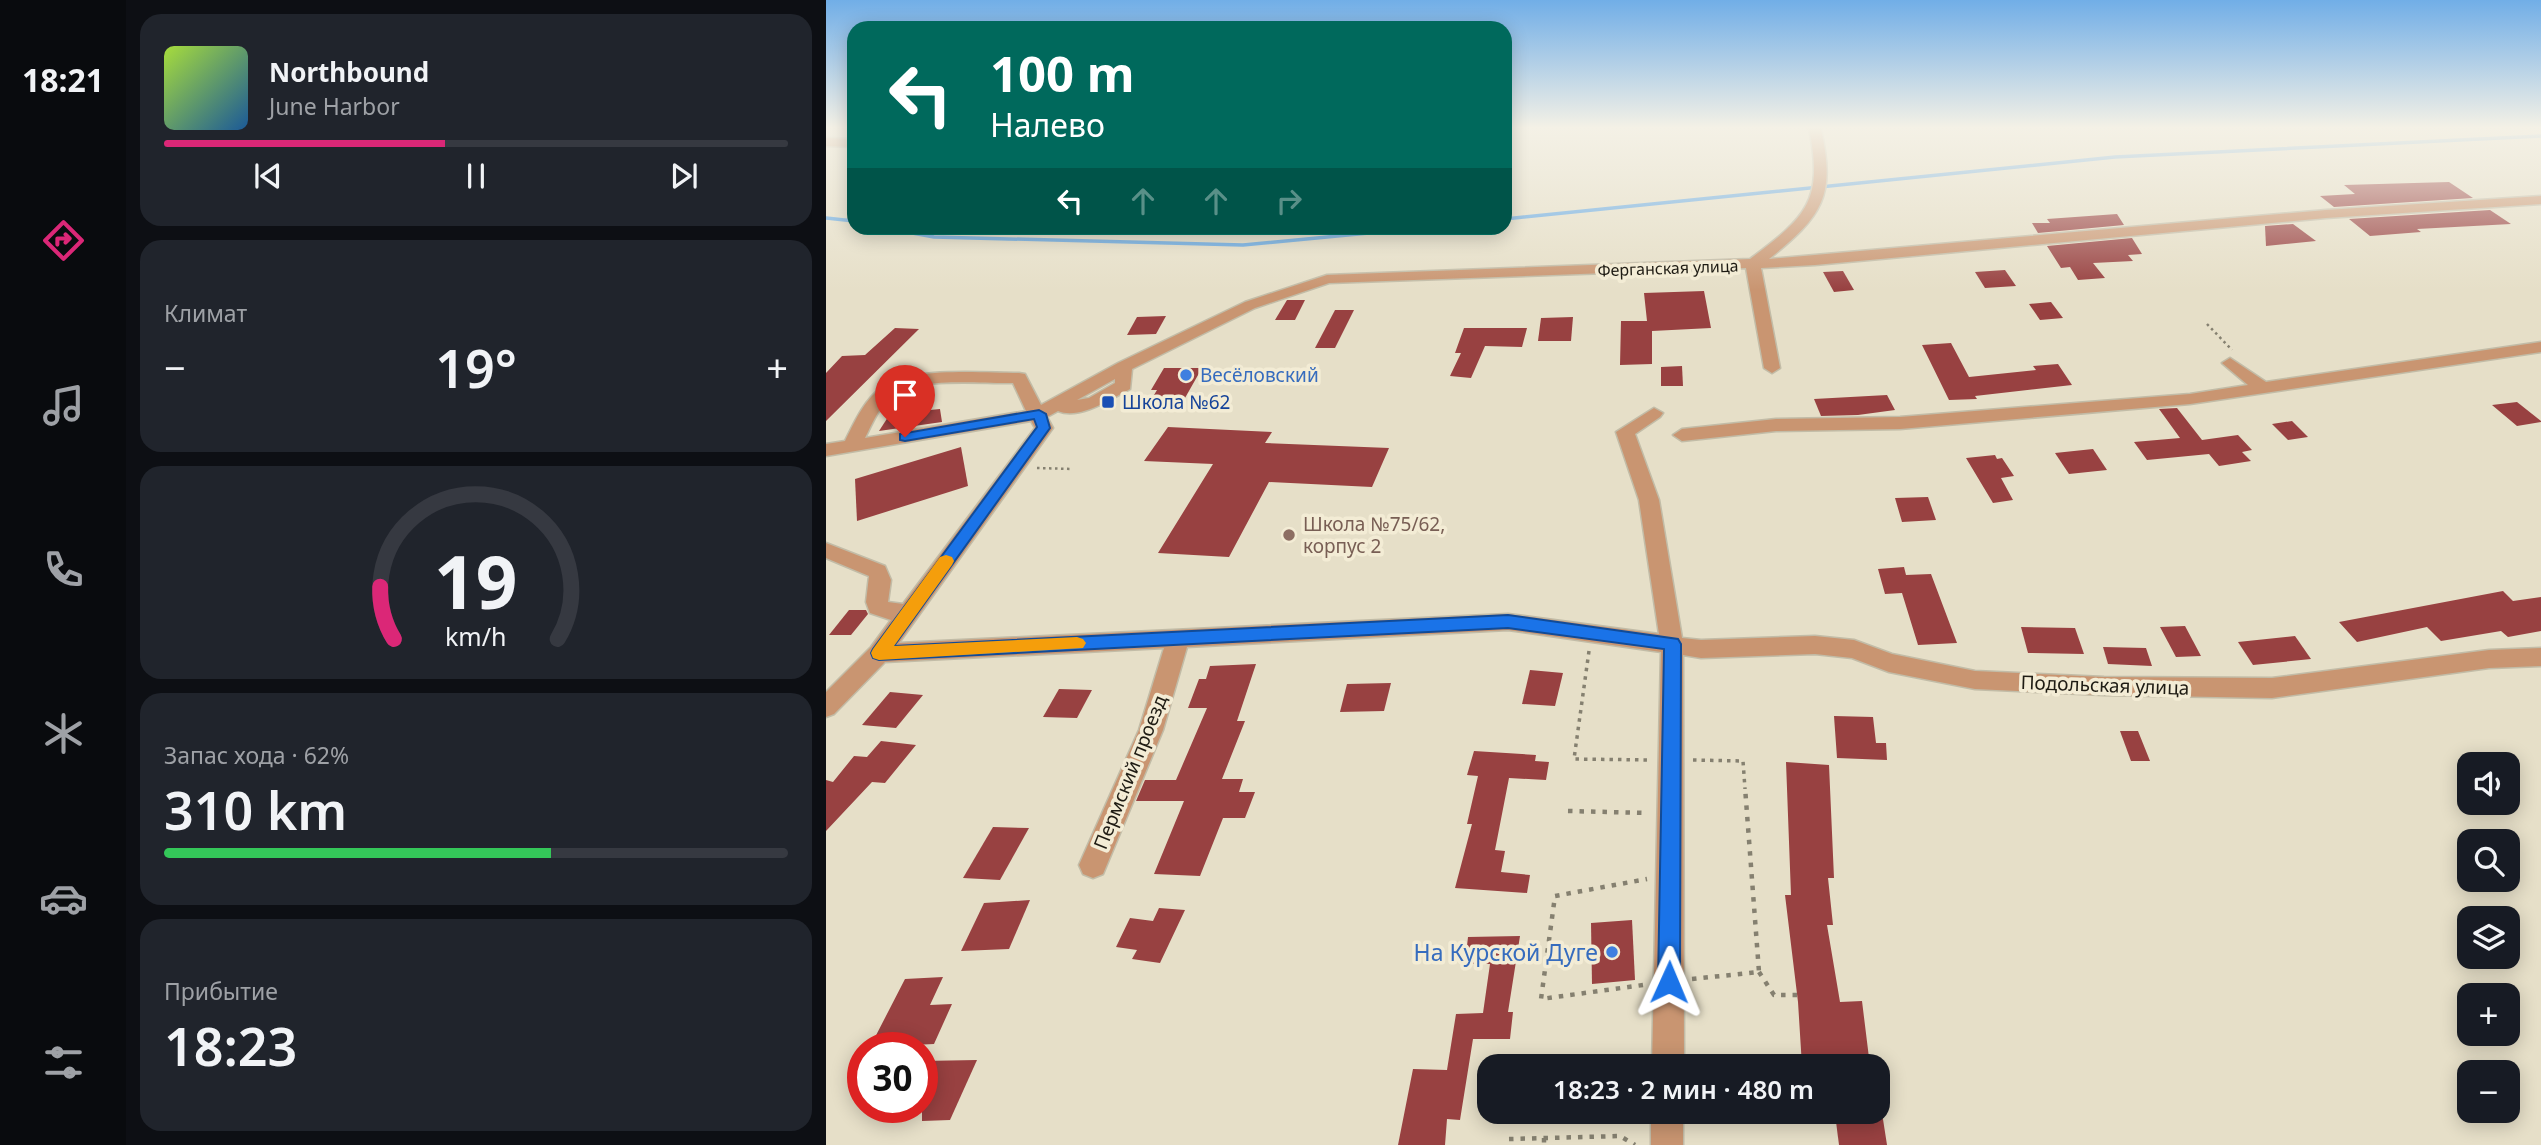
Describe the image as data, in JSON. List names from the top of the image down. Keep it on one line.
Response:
{"streets":{"street":["Ферганская улица","Подольская улица","Пермский проезд"]},"crossings":[["Подольская улица","Пермский проезд"]],"places":{"other":["Весёловский","Школа №75/62, корпус 2","На Курской Дуге"],"transit":["Школа №62"]},"page":{"tabs":"18:21","turn":["100 m","Налево"],"song":["Northbound","June Harbor"],"tile":["Климат",["Запас хода · 62%","310 km"],["Прибытие","18:23"]],"heat":["−","19°","+"],"map_buttons":["+","−"],"limit":"30","trip":"18:23 · 2 мин · 480 m","gauge":["19","km/h"]}}
